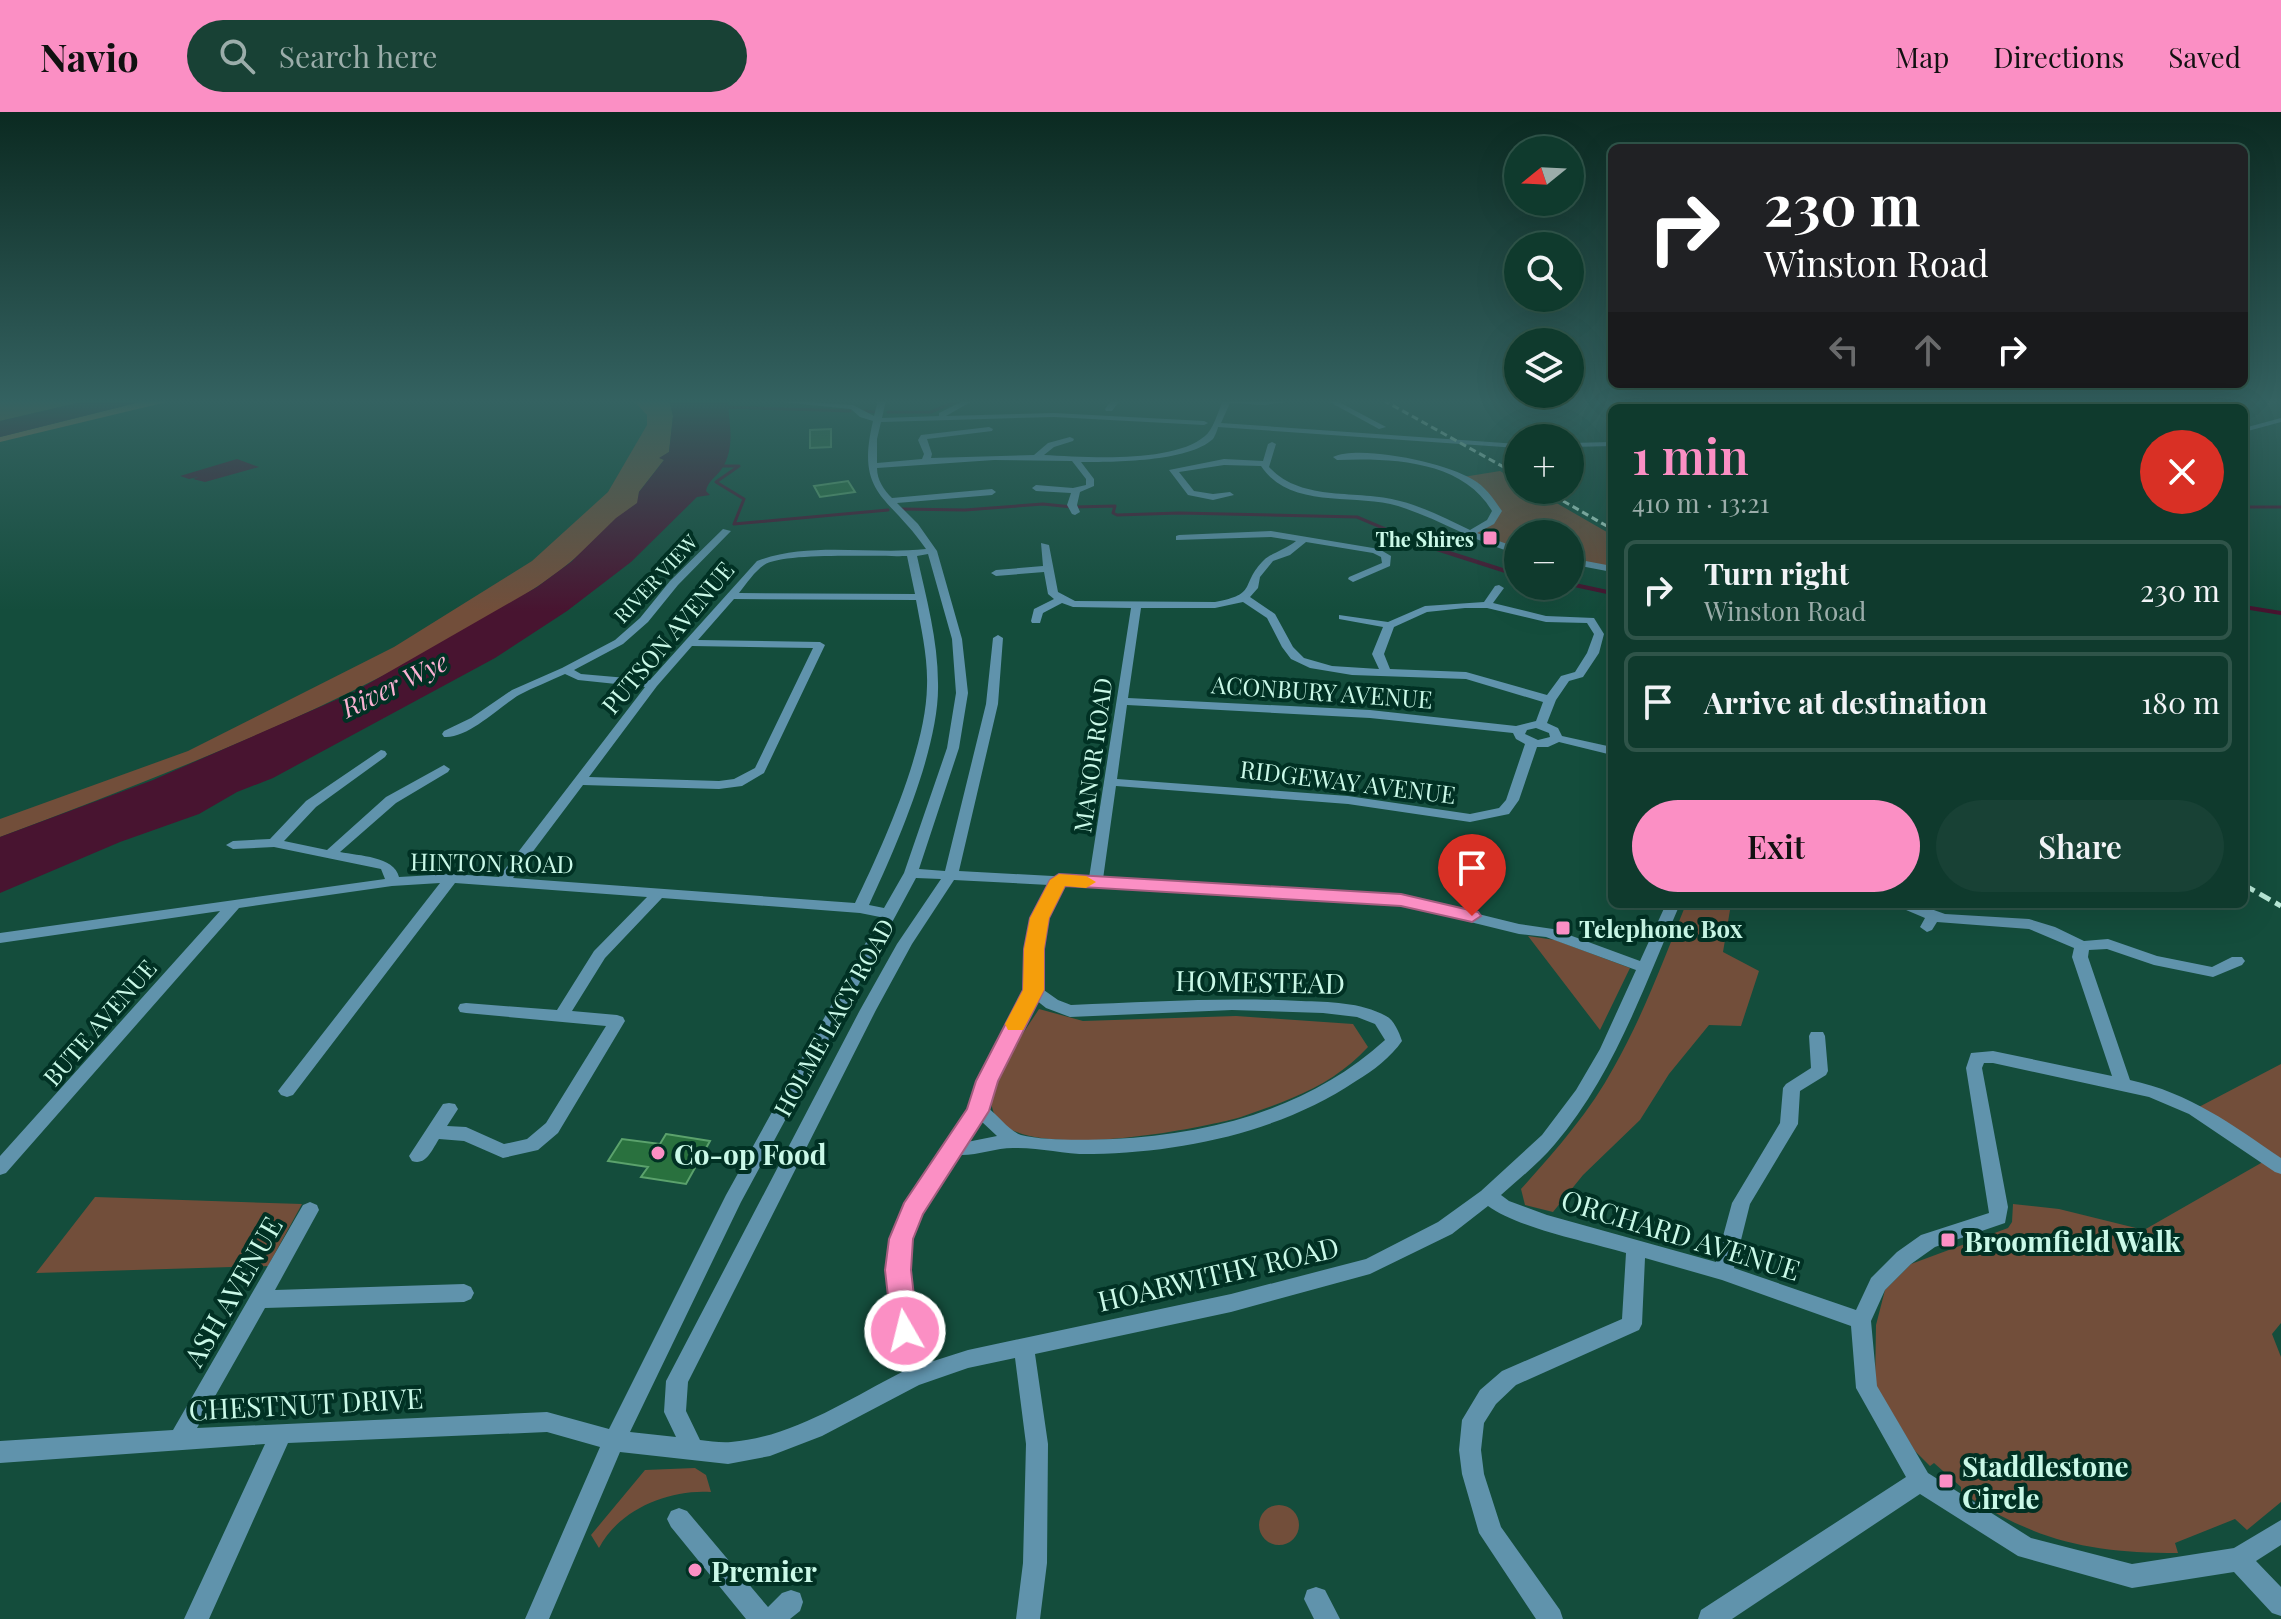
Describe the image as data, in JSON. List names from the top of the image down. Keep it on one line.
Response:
{"streets":{"street":["RIVER VIEW","PUTSON AVENUE","ACONBURY AVENUE","MANOR ROAD","RIDGEWAY AVENUE","HINTON ROAD","HOMESTEAD","HOLME LACY ROAD","BUTE AVENUE","ORCHARD AVENUE","HOARWITHY ROAD","ASH AVENUE","CHESTNUT DRIVE"]},"crossings":[["PUTSON AVENUE","HINTON ROAD"],["PUTSON AVENUE","HOLME LACY ROAD"],["ACONBURY AVENUE","MANOR ROAD"],["MANOR ROAD","RIDGEWAY AVENUE"],["HINTON ROAD","HOLME LACY ROAD"],["HINTON ROAD","BUTE AVENUE"],["HOLME LACY ROAD","HOARWITHY ROAD"],["HOLME LACY ROAD","CHESTNUT DRIVE"],["ORCHARD AVENUE","HOARWITHY ROAD"],["HOARWITHY ROAD","CHESTNUT DRIVE"],["ASH AVENUE","CHESTNUT DRIVE"]],"water":["River Wye"],"places":{"transit":["The Shires","Telephone Box","Broomfield Walk","Staddlestone Circle"],"other":["Co-op Food","Premier"]},"north":"left","page":{"header":"Navio","search":"Search here","nav":["Map","Directions","Saved"],"map_buttons":["+","−"],"turn":["230 m","Winston Road"],"heading":["1 min","410 m · 13:21"],"list":[{"name":"Turn right","note":"Winston Road","value":"230 m"},{"name":"Arrive at destination","value":"180 m"}],"buttons":["Exit","Share"]}}
